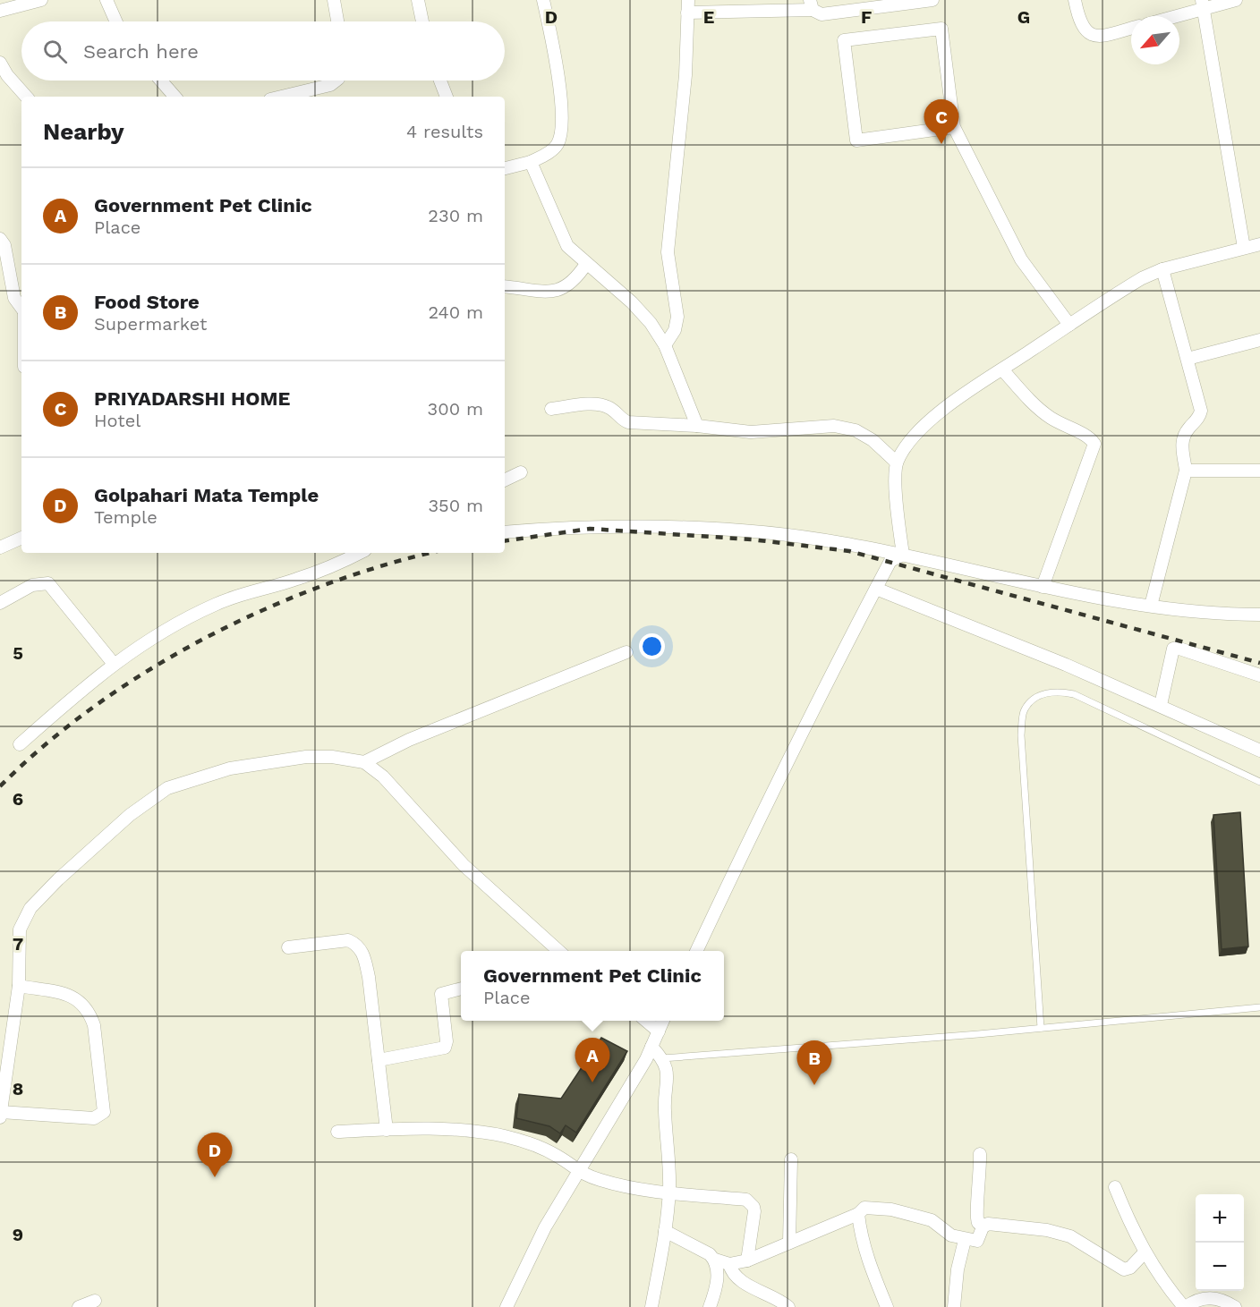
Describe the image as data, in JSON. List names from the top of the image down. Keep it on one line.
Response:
{"north":"bottom left","page":{"search":"Search here","heading":["Nearby","4 results"],"pins":["C","A","B","D"],"list":[{"mark":"A","name":"Government Pet Clinic","note":"Place","value":"230 m"},{"mark":"B","name":"Food Store","note":"Supermarket","value":"240 m"},{"mark":"C","name":"PRIYADARSHI HOME","note":"Hotel","value":"300 m"},{"mark":"D","name":"Golpahari Mata Temple","note":"Temple","value":"350 m"}],"popup":["Government Pet Clinic","Place"],"map_buttons":["+","−"]},"grid":{"columns":["D","E","F","G"],"rows":["5","6","7","8","9"]}}
